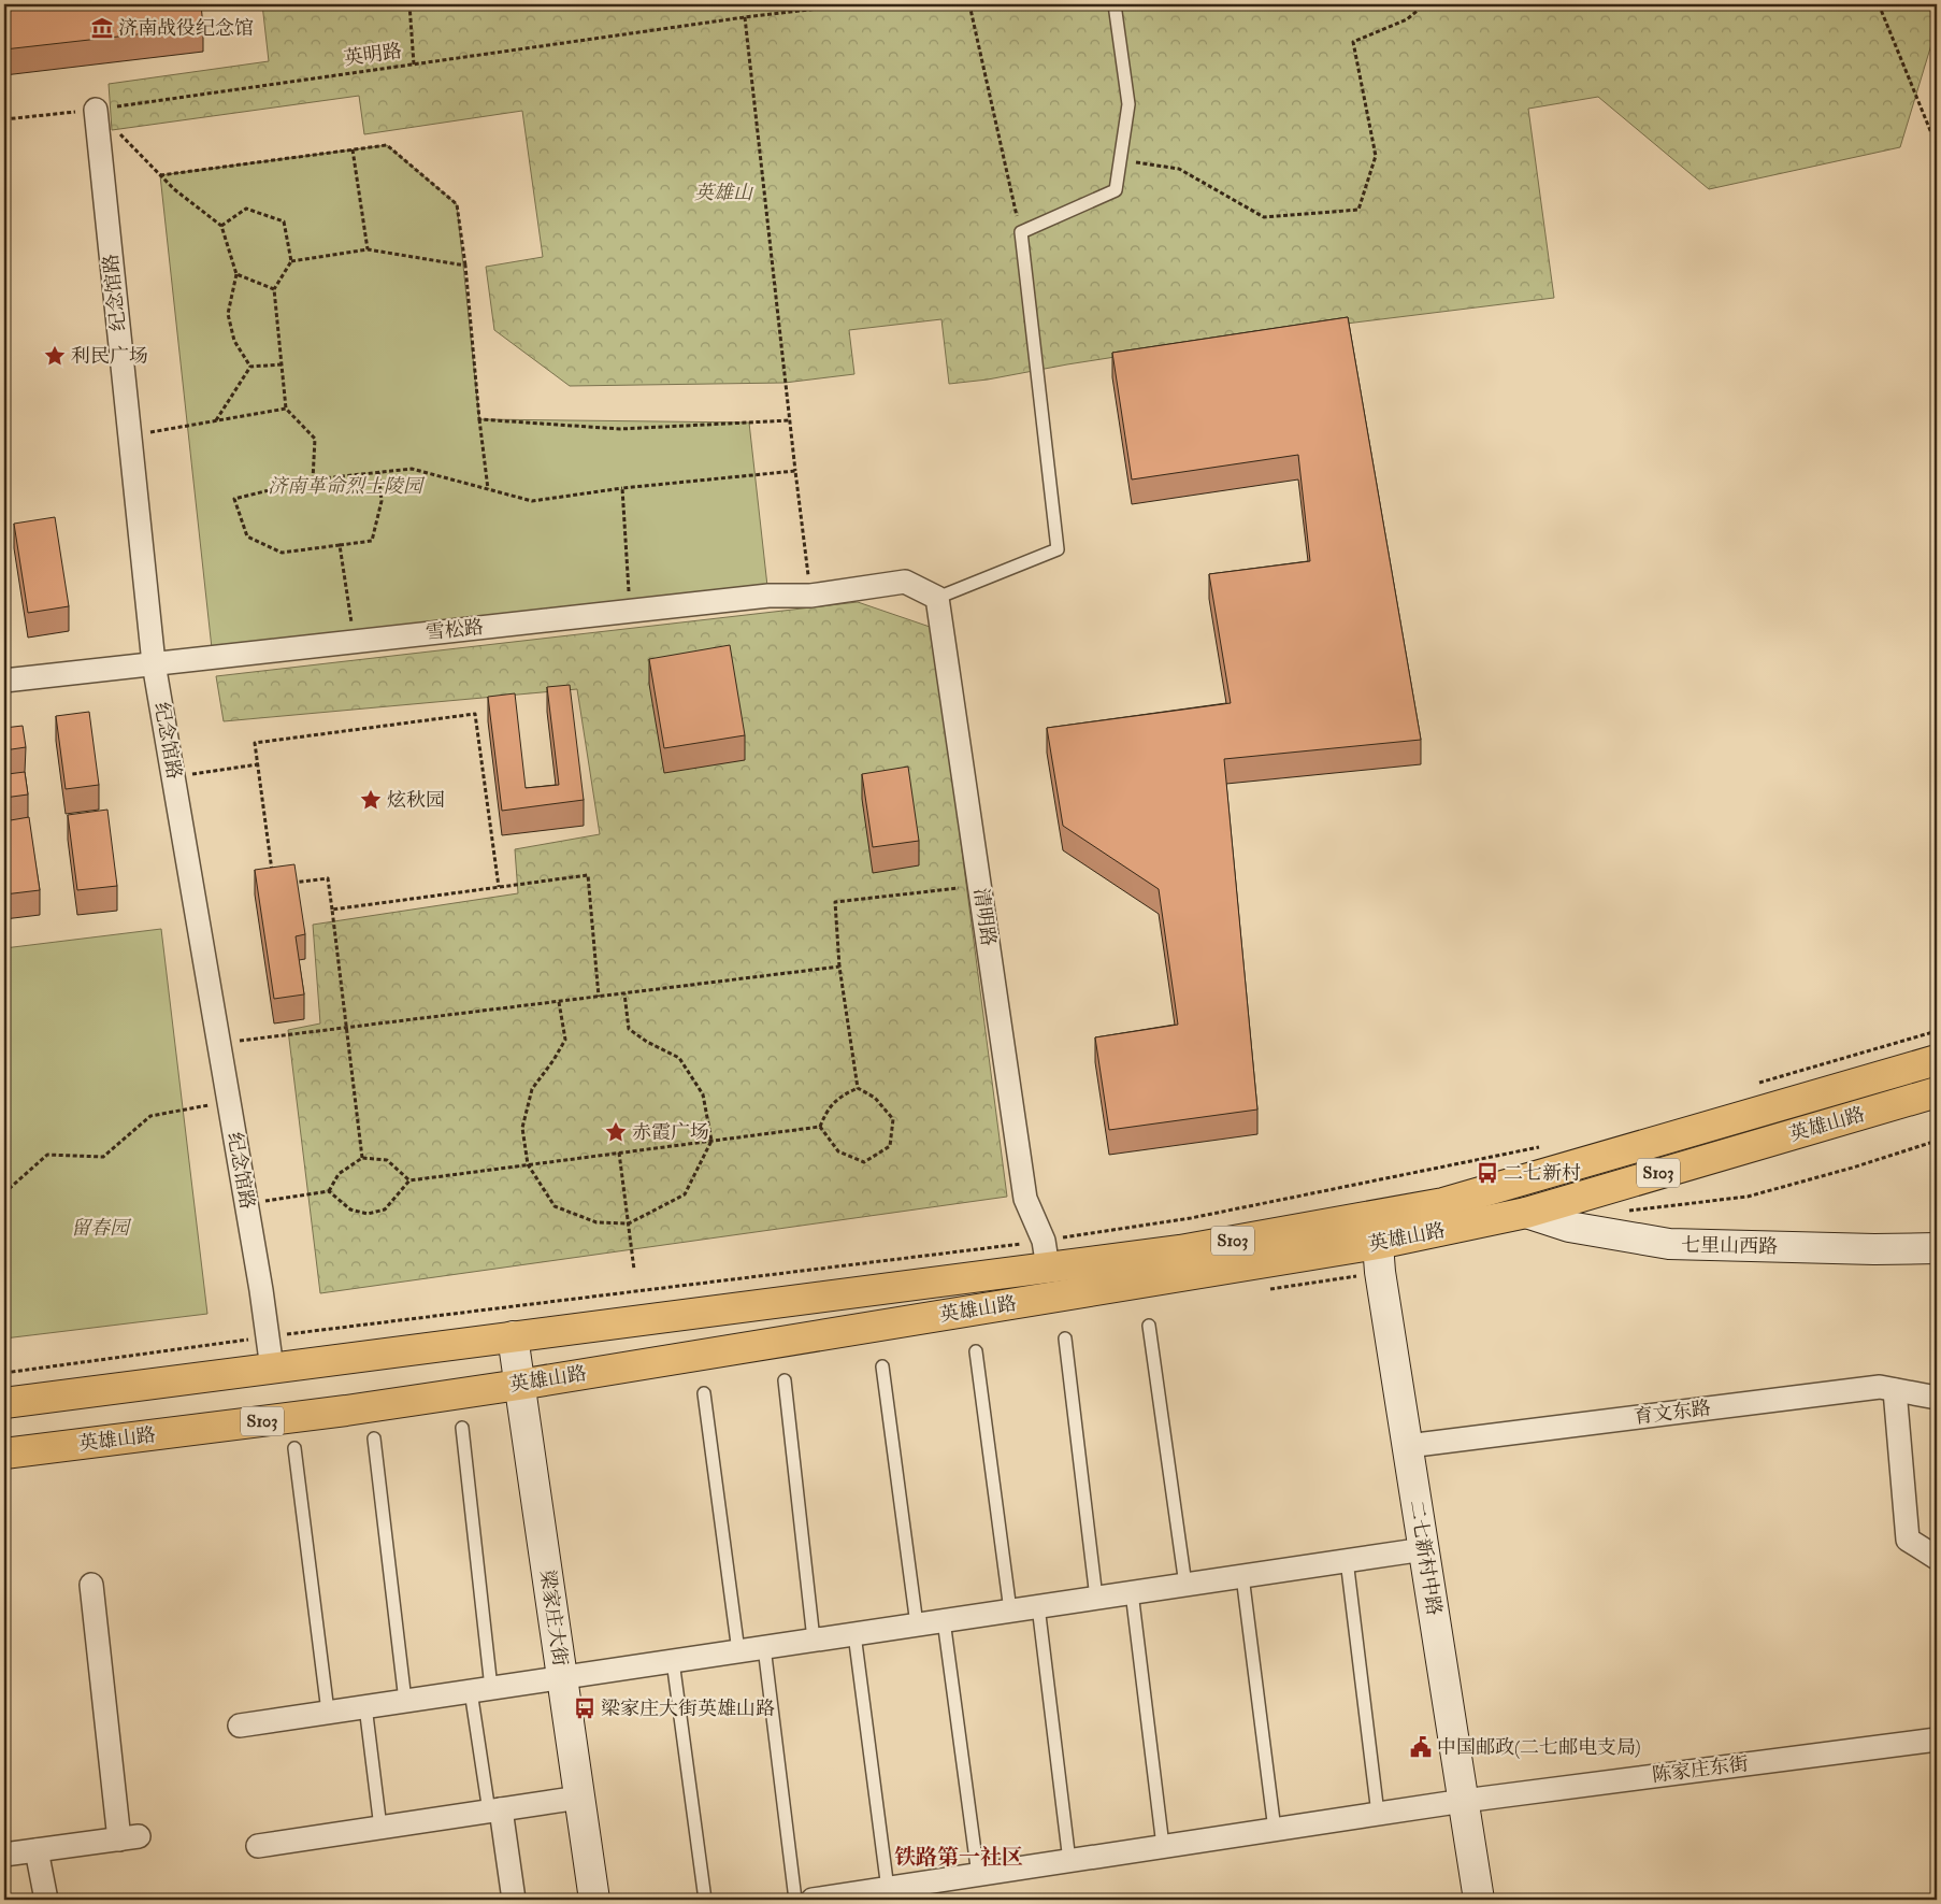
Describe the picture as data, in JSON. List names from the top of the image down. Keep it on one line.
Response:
{"streets":{"main road":["英雄山路","S103"],"street":["纪念馆路","雪松路","清明路","七里山西路","育文东路","二七新村中路","梁家庄大街","陈家庄东街"],"path":["英明路"]},"crossings":[["英明路","纪念馆路"],["纪念馆路","雪松路"],["纪念馆路","英雄山路"],["雪松路","清明路"],["清明路","英雄山路"],["英雄山路","七里山西路"],["英雄山路","二七新村中路"],["英雄山路","梁家庄大街"],["育文东路","二七新村中路"],["二七新村中路","陈家庄东街"]],"districts":["铁路第一社区"],"parks":["英雄山","济南革命烈士陵园","留春园"],"places":{"museum":["济南战役纪念馆"],"place":["利民广场","炫秋园","赤霞广场"],"bus stop":["二七新村","梁家庄大街英雄山路"],"public building":["中国邮政(二七邮电支局)"]}}
